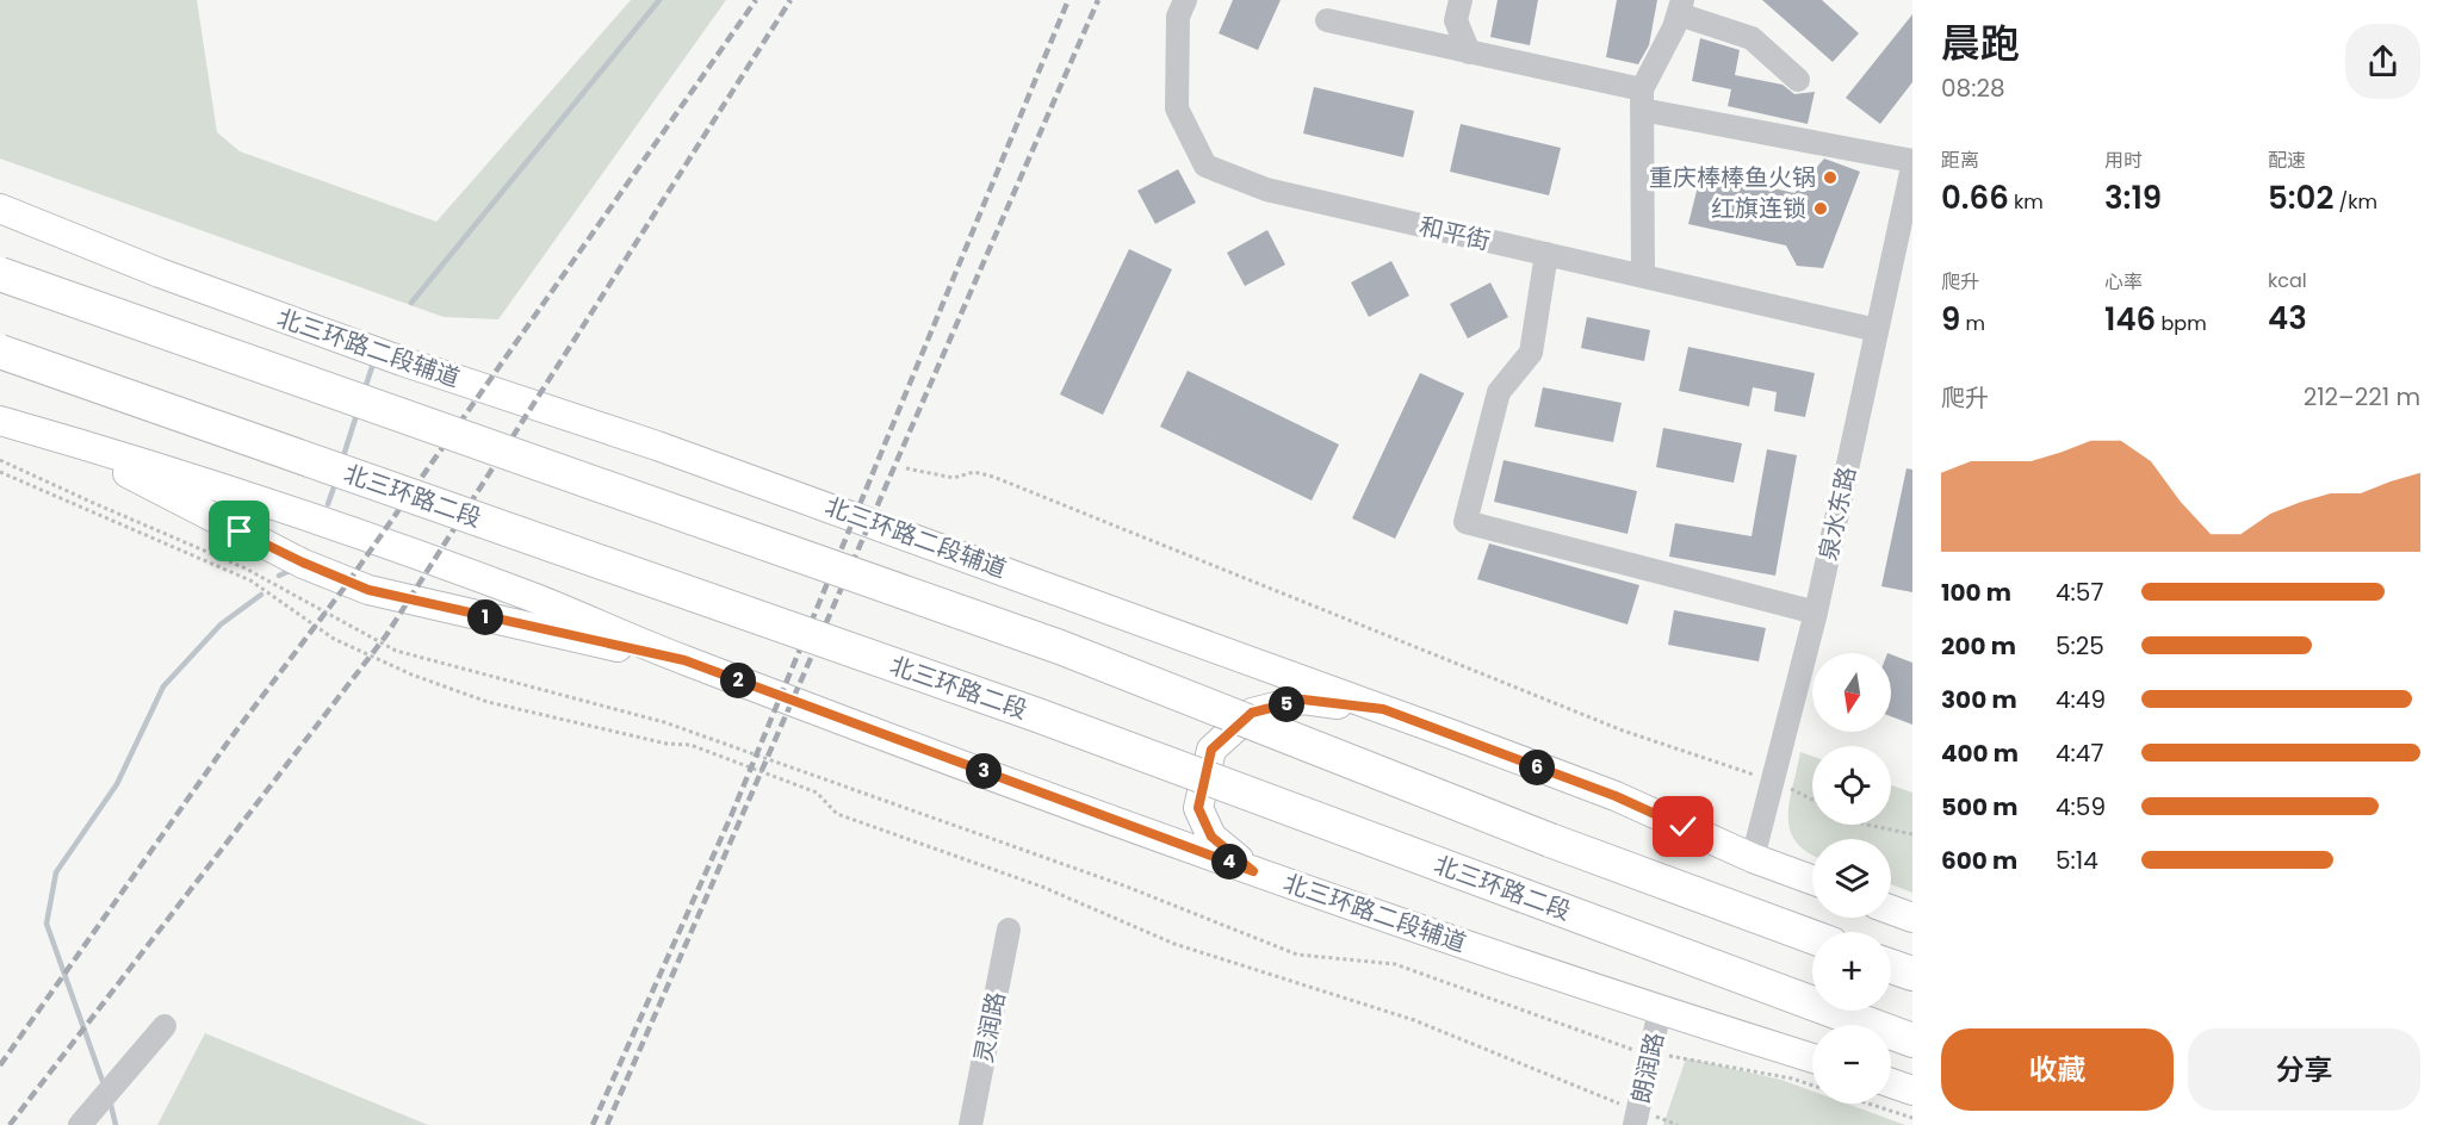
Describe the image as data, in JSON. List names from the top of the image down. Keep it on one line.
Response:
{"streets":{"highway":["北三环路二段"],"main road":["北三环路二段辅道"],"street":["和平街","泉水东路","灵润路","朗润路"]},"crossings":[["和平街","泉水东路"],["北三环路二段辅道","泉水东路"],["北三环路二段辅道","朗润路"]],"places":["重庆棒棒鱼火锅","红旗连锁"],"north":"bottom","page":{"heading":["晨跑","08:28"],"stats":[["距离","0.66 km"],["用时","3:19"],["配速","5:02 /km"],["爬升","9 m"],["心率","146 bpm"],["kcal","43"]],"chart":["爬升","212–221 m"],"list":[{"name":"100 m","note":"4:57"},{"name":"200 m","note":"5:25"},{"name":"300 m","note":"4:49"},{"name":"400 m","note":"4:47"},{"name":"500 m","note":"4:59"},{"name":"600 m","note":"5:14"}],"pins":["1","2","5","6","3","4"],"map_buttons":["+","−"],"buttons":["收藏","分享"]}}
